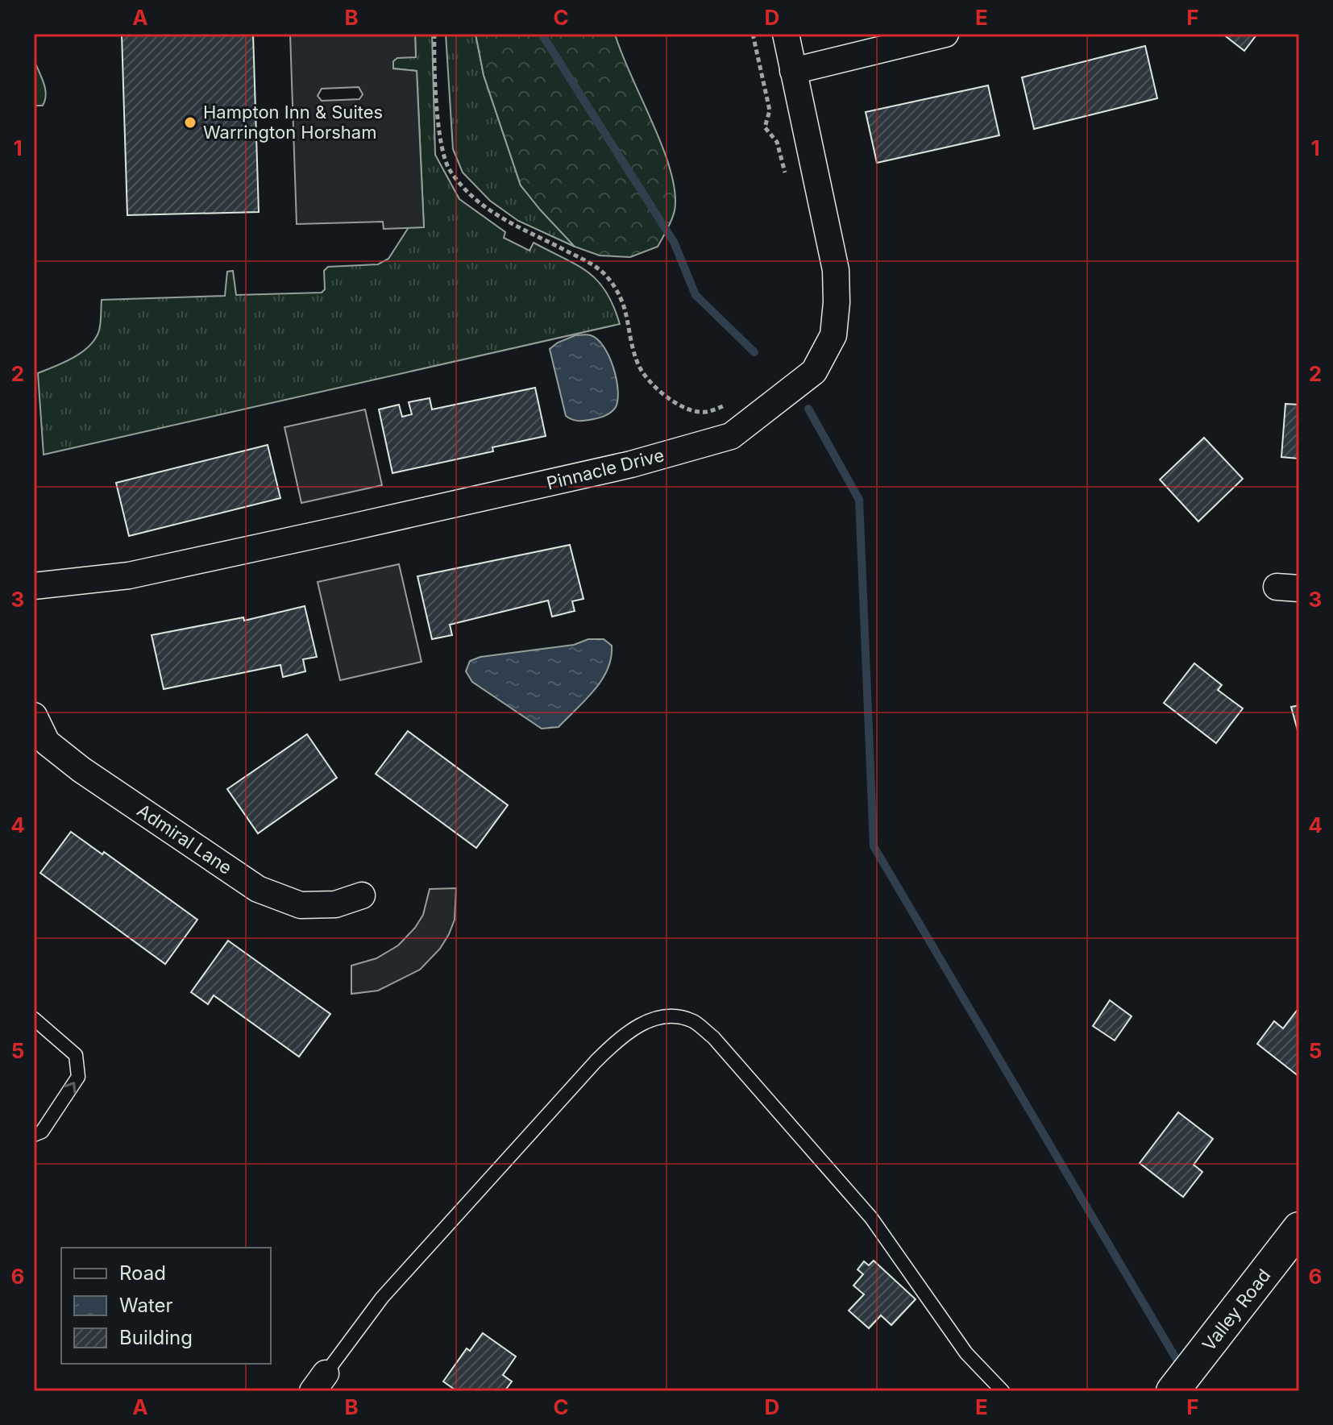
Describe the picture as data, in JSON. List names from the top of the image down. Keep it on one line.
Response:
{"streets":{"street":["Pinnacle Drive","Admiral Lane","Valley Road"]},"places":["Hampton Inn & Suites Warrington Horsham"],"legend":["Road","Water","Building"],"grid":{"columns":["A","B","C","D","E","F"],"rows":["1","2","3","4","5","6"]}}
